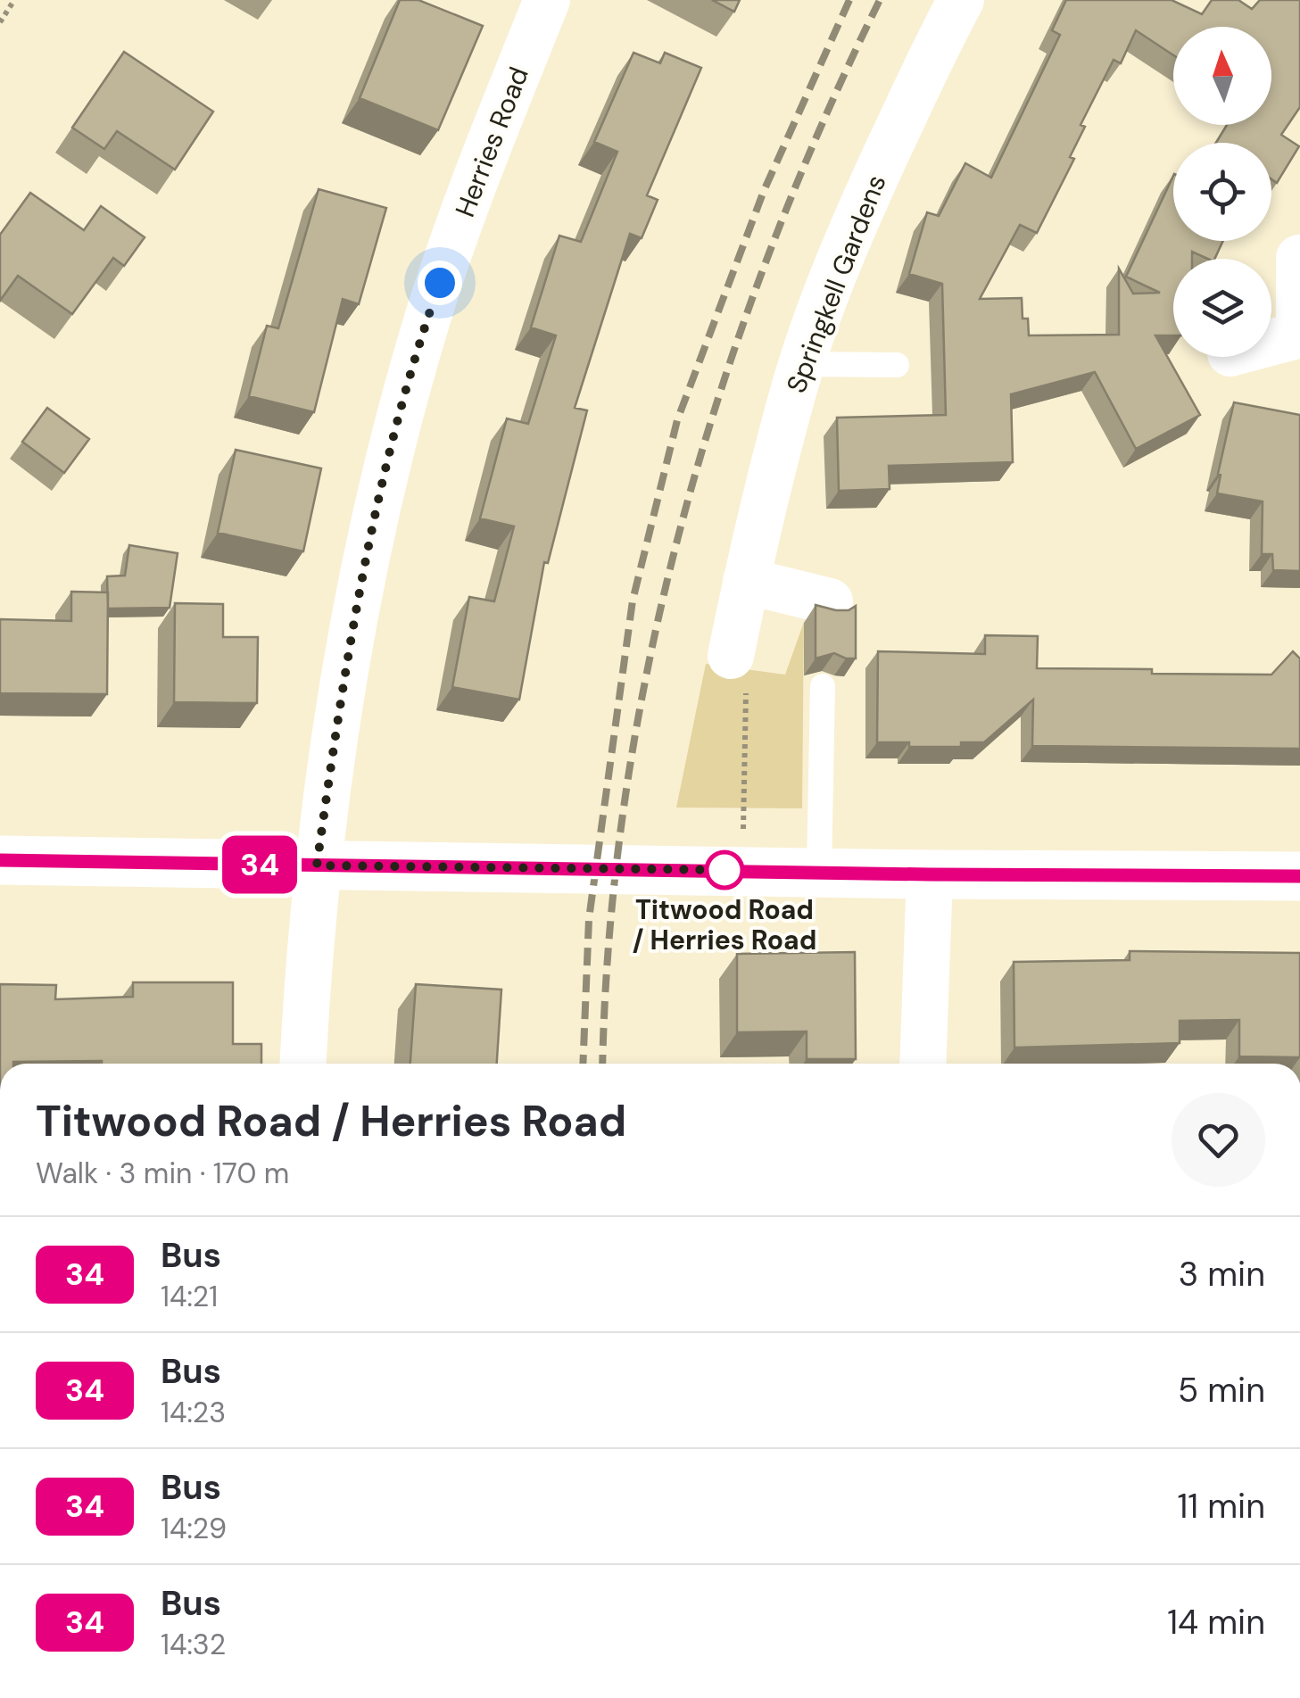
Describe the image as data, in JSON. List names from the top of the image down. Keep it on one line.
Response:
{"streets":{"street":["Herries Road","Springkell Gardens"]},"places":["Titwood Road / Herries Road"],"lines":["bus line 34"],"north":"top","page":{"on_map":"34","heading":["Titwood Road / Herries Road","Walk · 3 min · 170 m"],"list":[{"mark":"34","name":"Bus","note":"14:21","value":"3 min"},{"mark":"34","name":"Bus","note":"14:23","value":"5 min"},{"mark":"34","name":"Bus","note":"14:29","value":"11 min"},{"mark":"34","name":"Bus","note":"14:32","value":"14 min"}]}}
